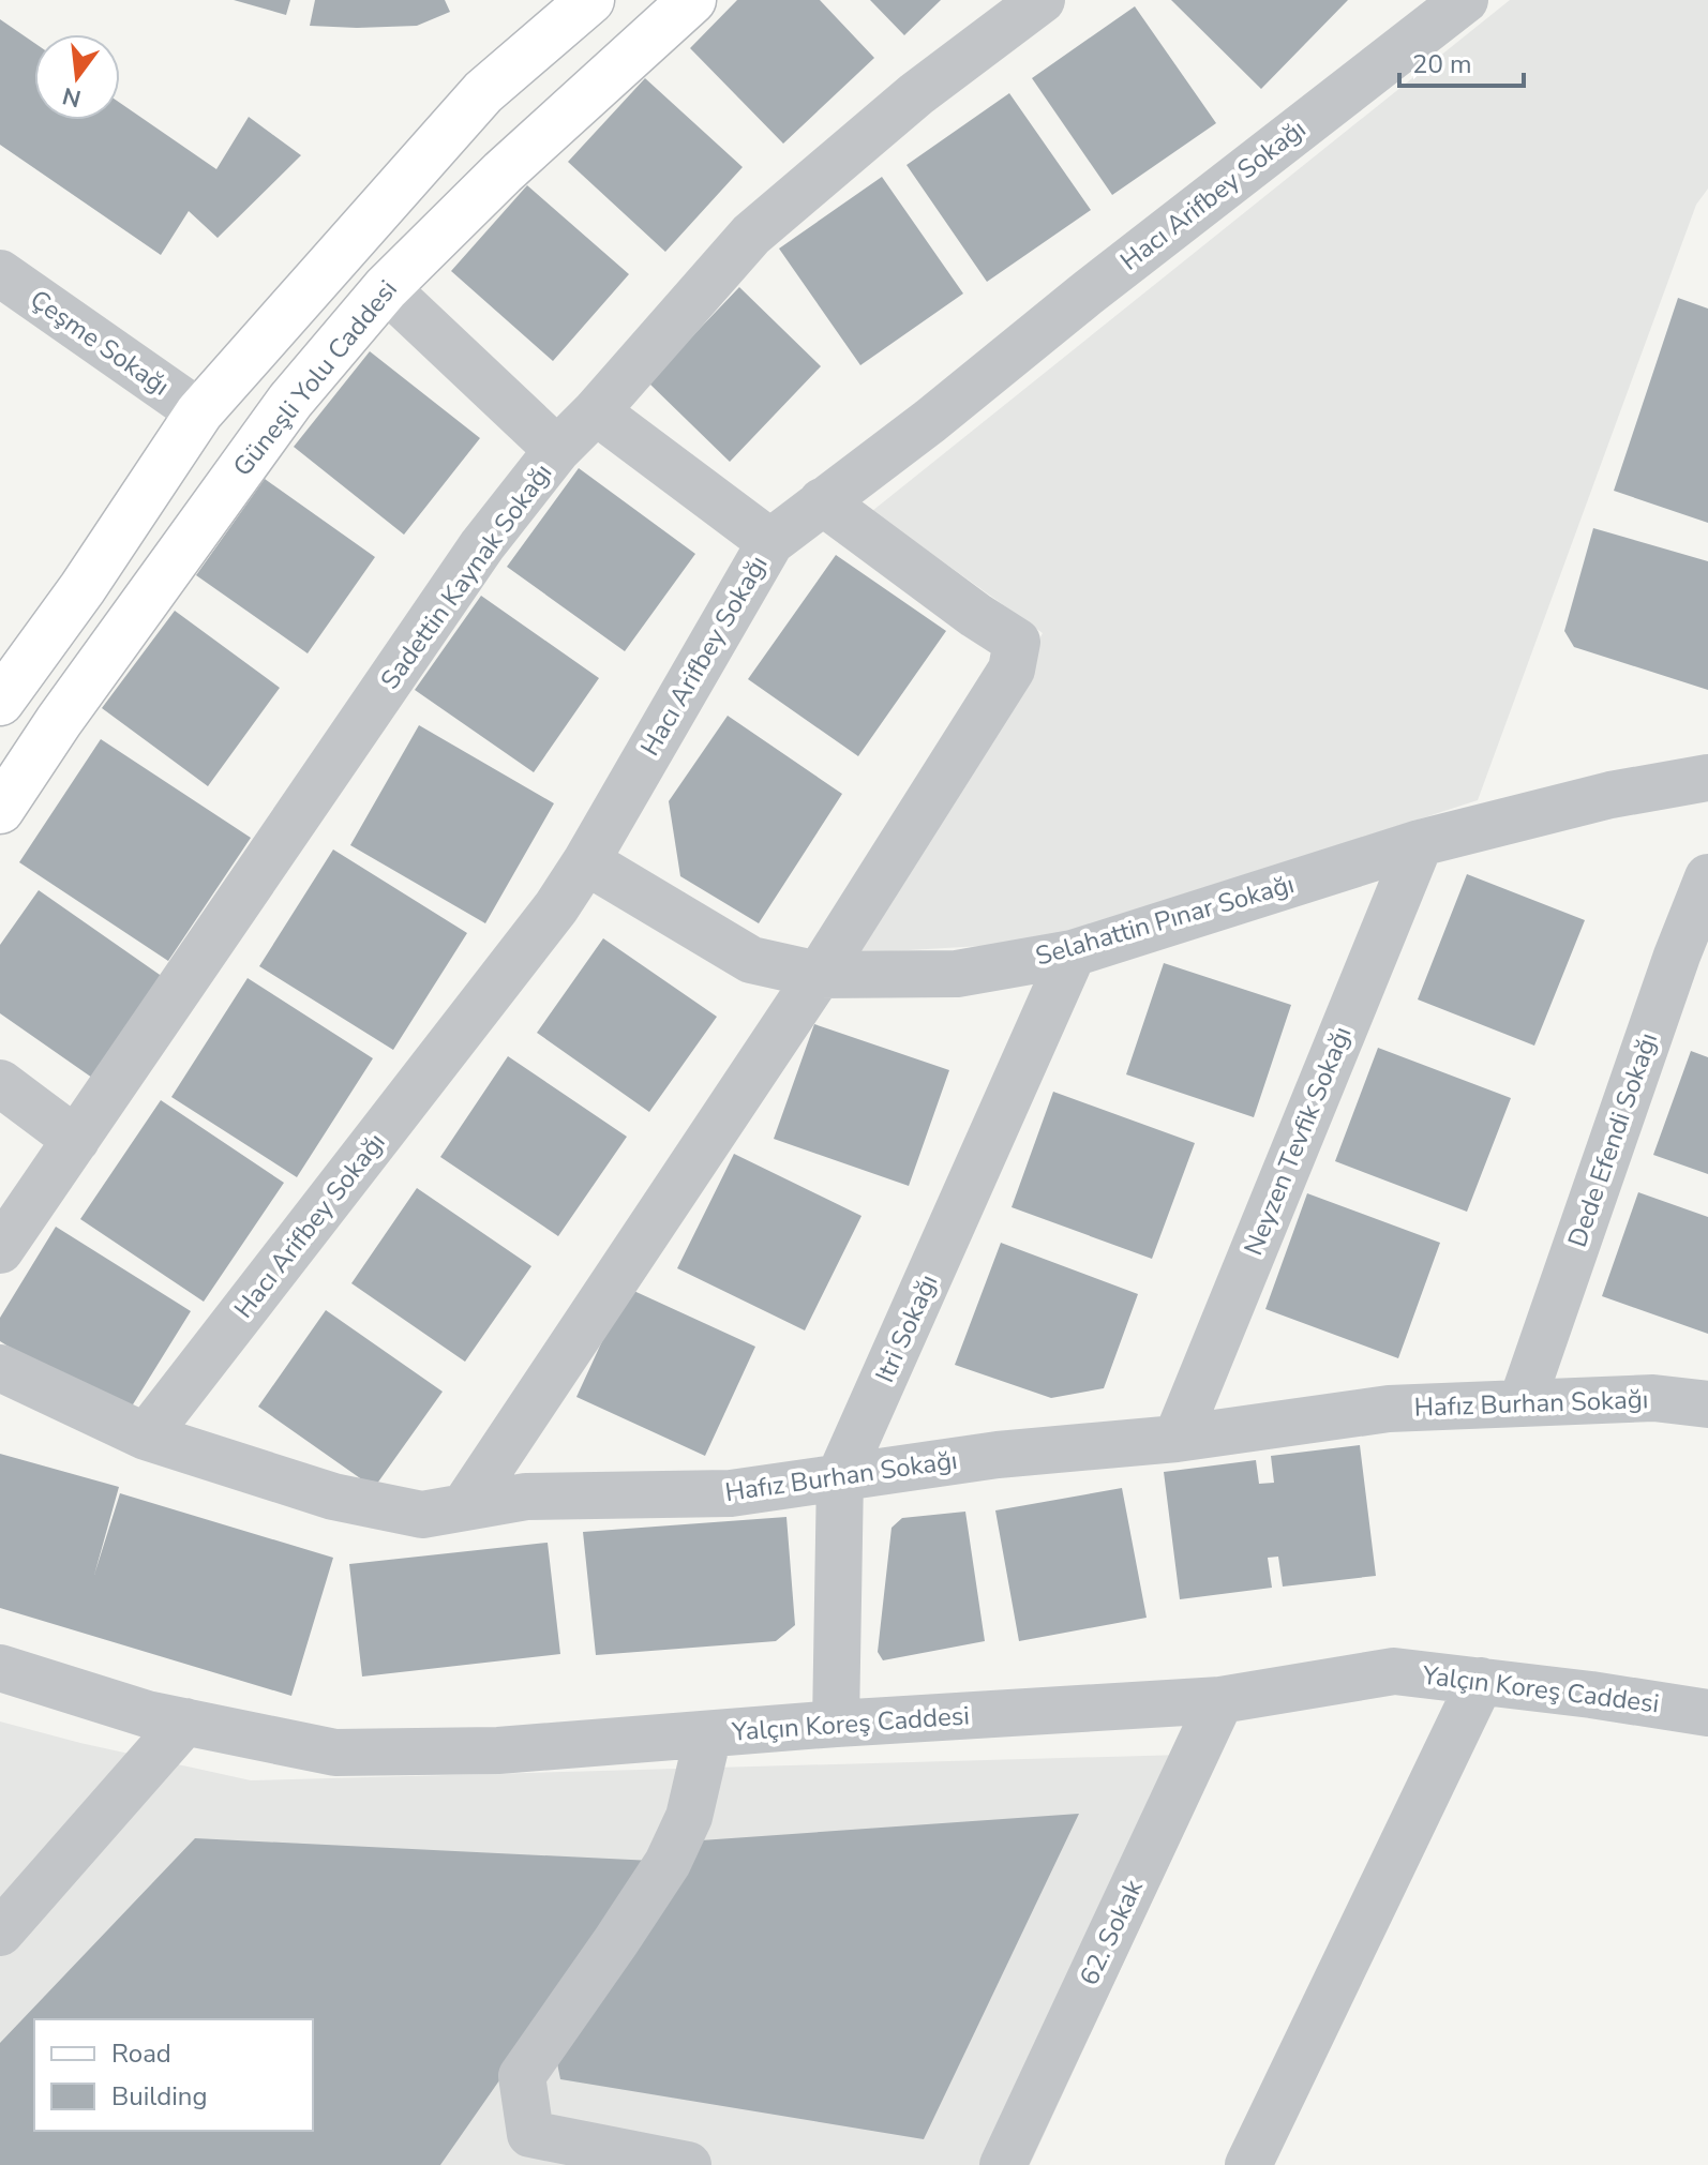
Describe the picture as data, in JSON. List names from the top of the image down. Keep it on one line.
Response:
{"streets":{"main road":["Güneşli Yolu Caddesi"],"street":["Hacı Arifbey Sokağı","Çeşme Sokağı","Sadettin Kaynak Sokağı","Selahattin Pınar Sokağı","Dede Efendi Sokağı","Neyzen Tevfik Sokağı","Itri Sokağı","Hafız Burhan Sokağı","Yalçın Koreş Caddesi","62. Sokak"]},"crossings":[["Hacı Arifbey Sokağı","Selahattin Pınar Sokağı"],["Hacı Arifbey Sokağı","Hafız Burhan Sokağı"],["Selahattin Pınar Sokağı","Neyzen Tevfik Sokağı"],["Selahattin Pınar Sokağı","Itri Sokağı"],["Dede Efendi Sokağı","Hafız Burhan Sokağı"],["Neyzen Tevfik Sokağı","Hafız Burhan Sokağı"],["Itri Sokağı","Hafız Burhan Sokağı"],["Itri Sokağı","Yalçın Koreş Caddesi"],["Yalçın Koreş Caddesi","62. Sokak"]],"legend":["Road","Building"],"scale_bar":"20 m","north":"bottom"}
